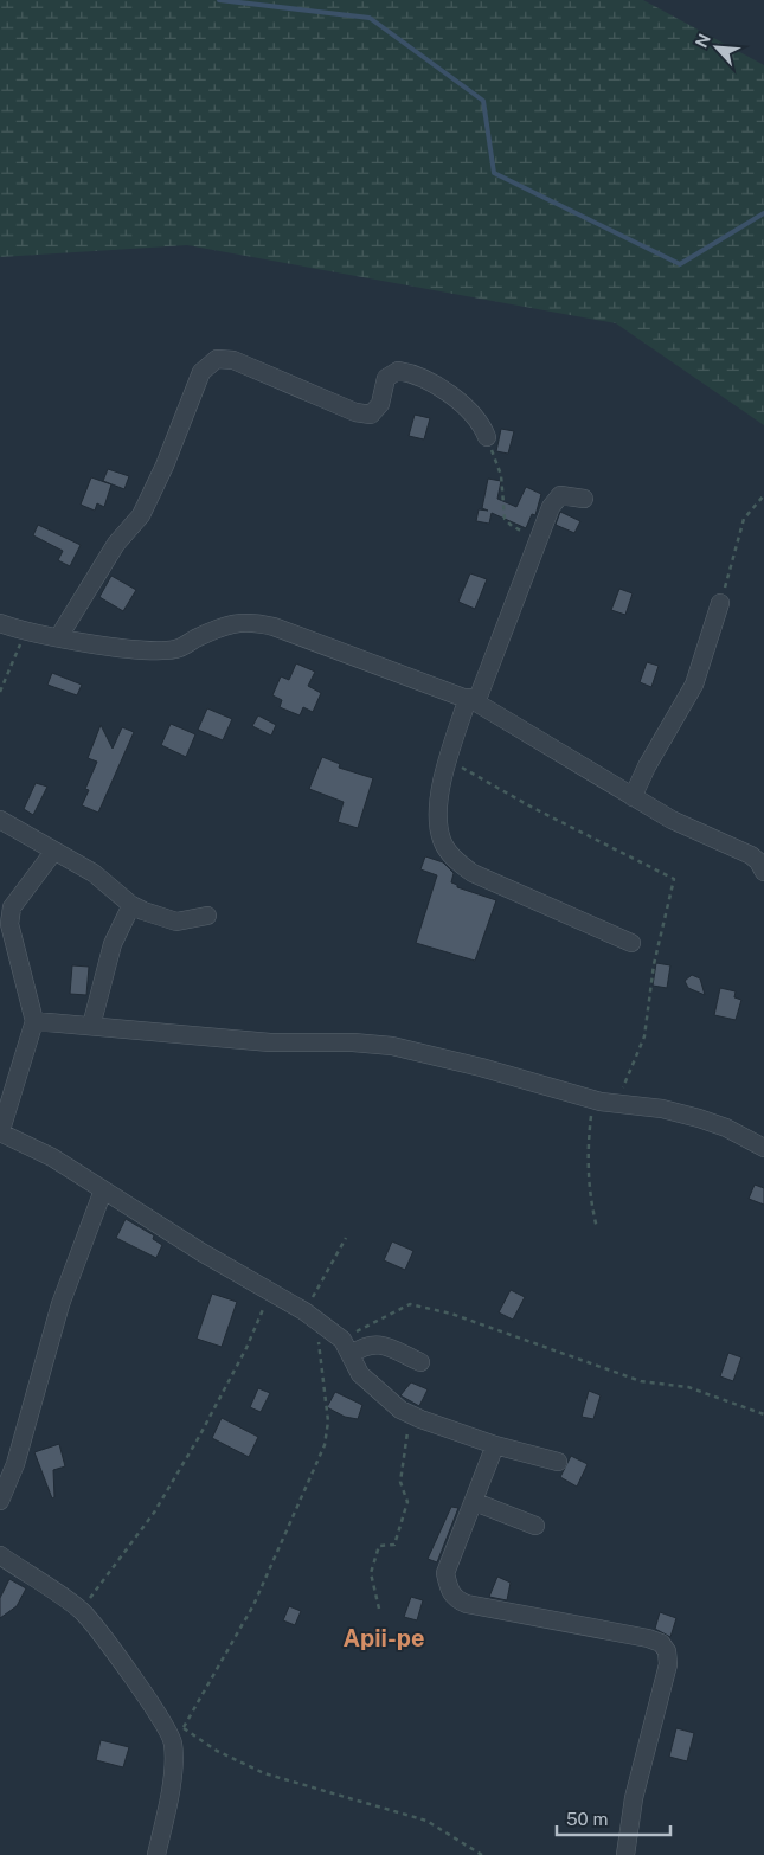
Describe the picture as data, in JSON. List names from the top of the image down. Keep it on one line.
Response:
{"districts":["Apii-pe"],"scale_bar":"50 m","north":"top left"}
